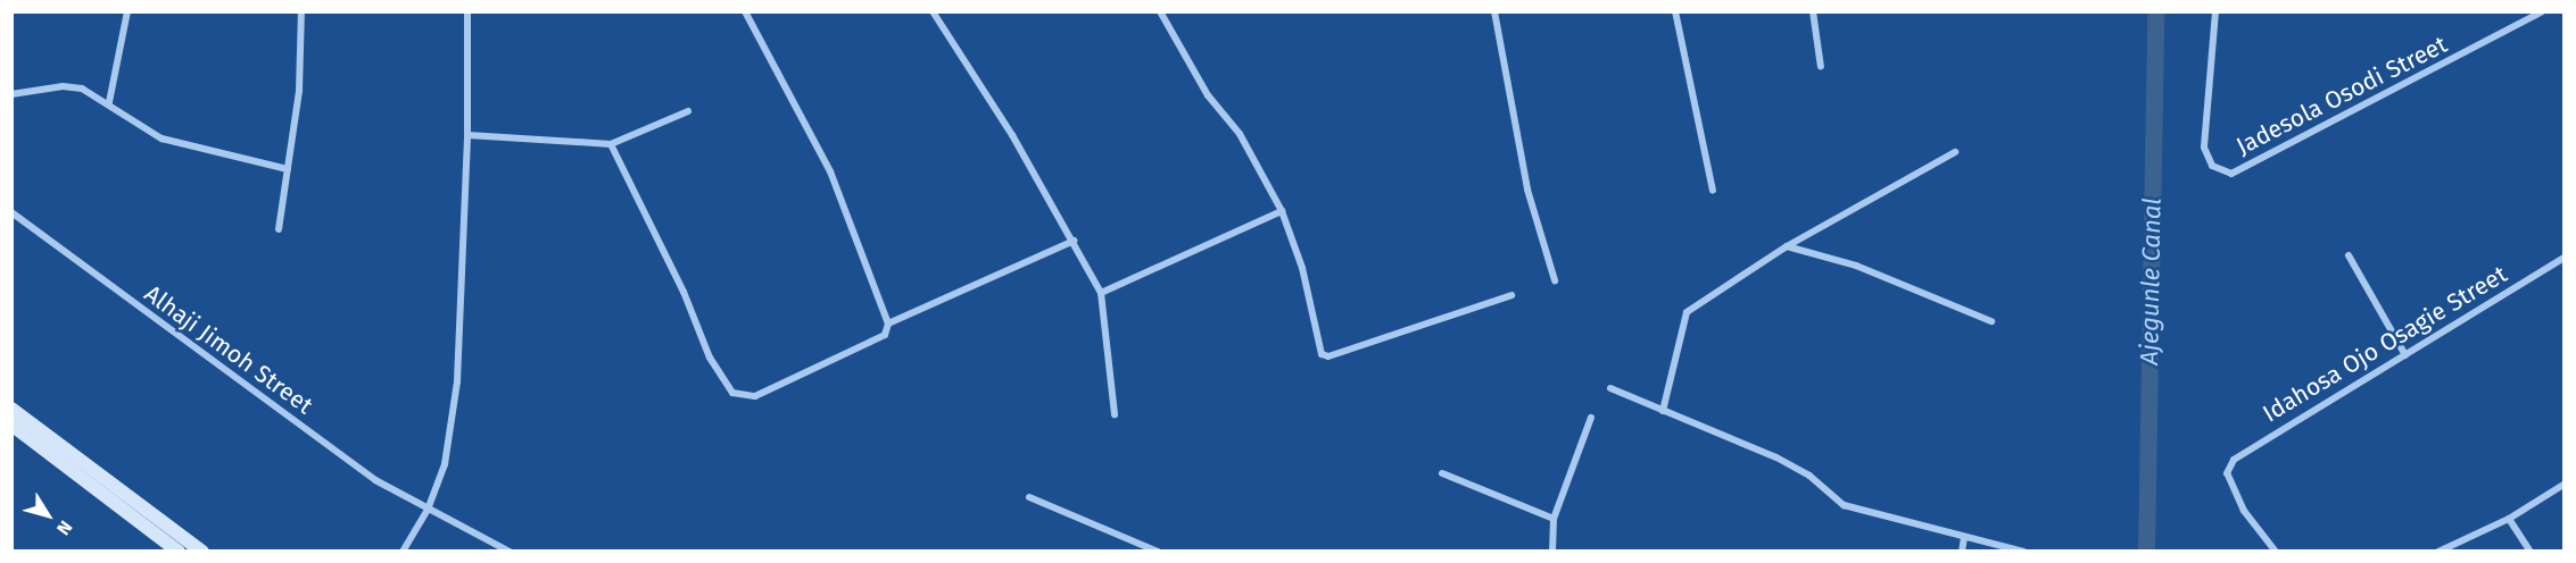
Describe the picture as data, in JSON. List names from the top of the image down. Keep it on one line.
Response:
{"streets":{"street":["Jadesola Osodi Street","Idahosa Ojo Osagie Street","Alhaji Jimoh Street"]},"water":["Ajegunle Canal"],"north":"bottom right"}
